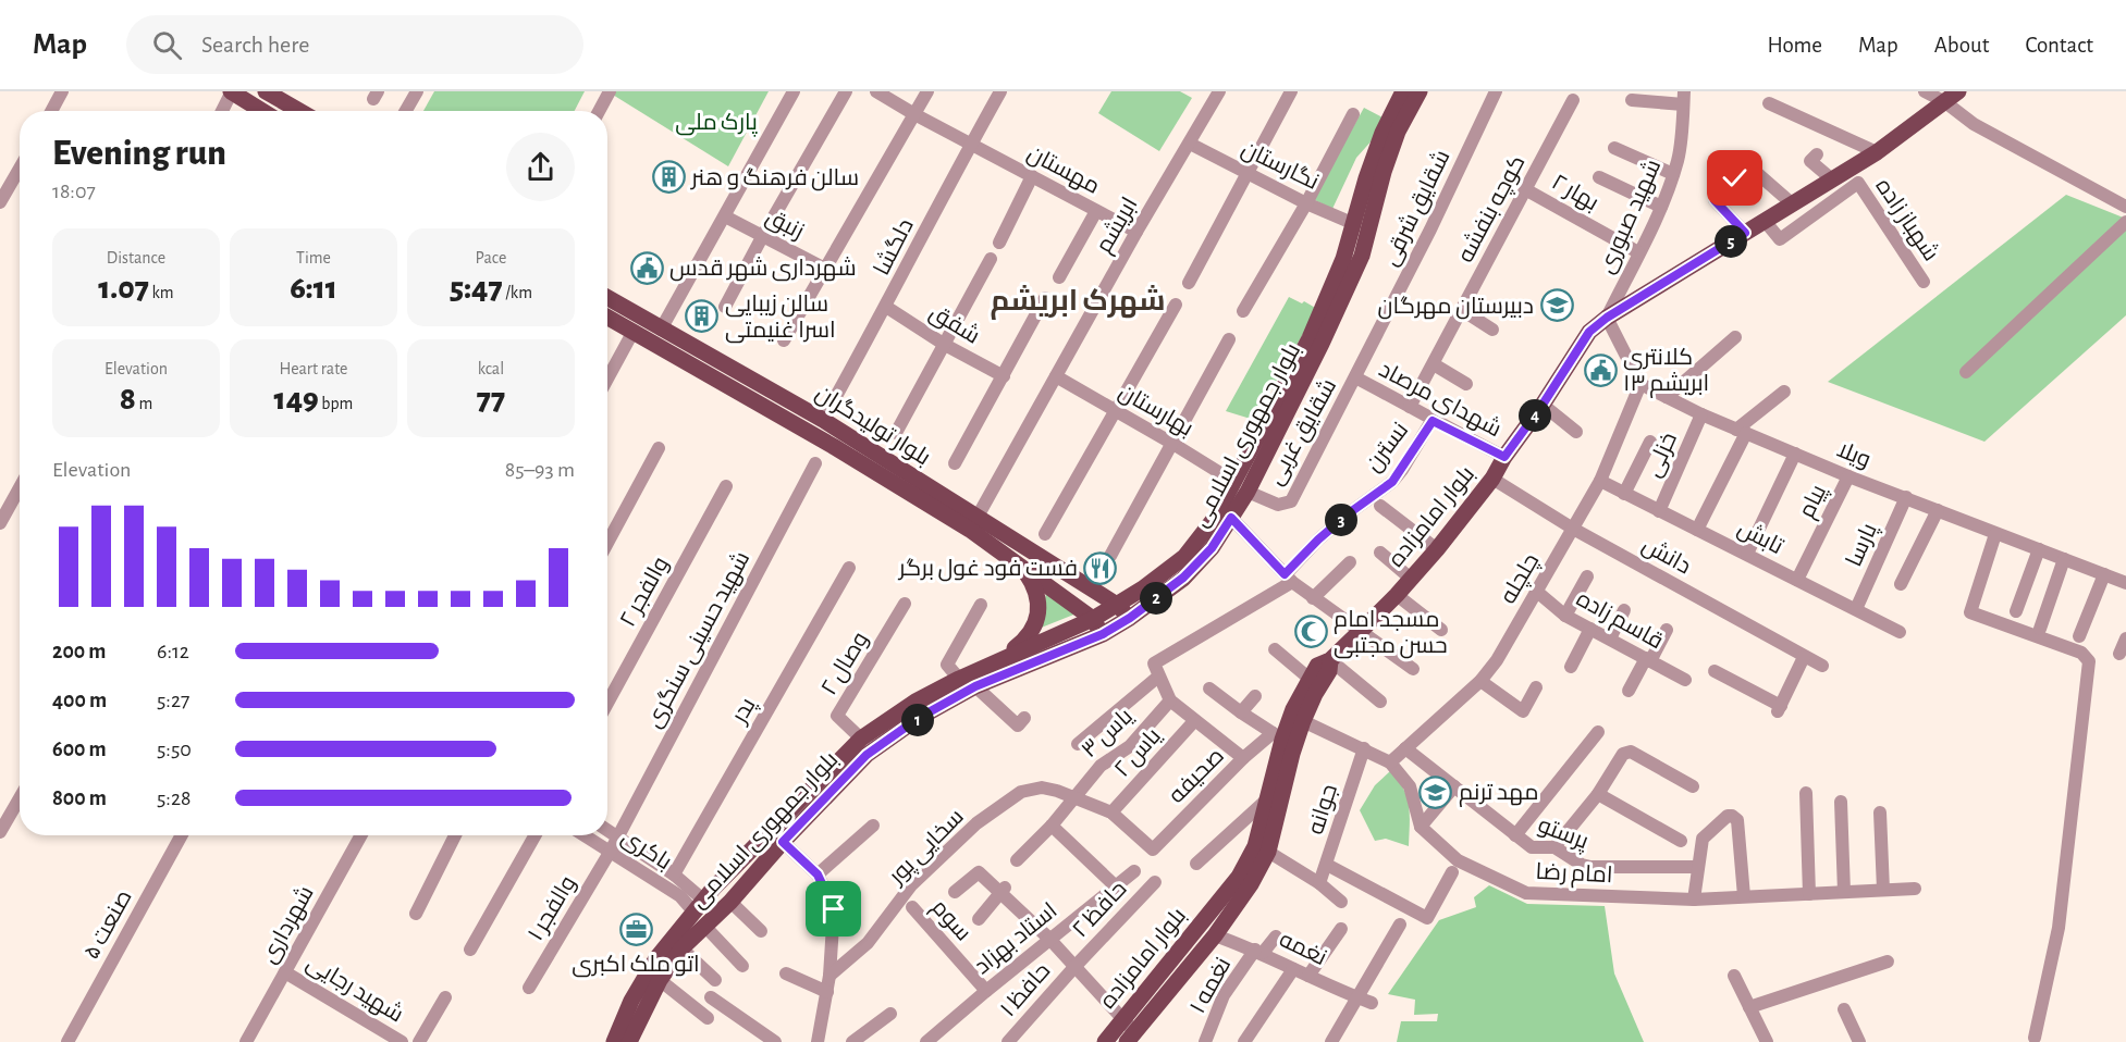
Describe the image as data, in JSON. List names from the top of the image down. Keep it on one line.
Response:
{"streets":{"main road":["بلوار تولیدگران","بلوار جمهوری اسلامی","بلوار امامزاده"],"street":["نگارستان","مهستان","بهار ۲","شقایق شرقی","کوچه بنفشه","شهید صبوری","شهباز زاده","زنبق","ابریشم","دلگشا","شفق","شهدای مرصاد","بهارستان","شقایق غربی","نسترن","خزلی","ویلا","پیام","تابش","پارسا","دانش","چلچله","والفجر ۲","قاسم‌ زاده","شهید حسینی سنگری","وصال ۲","پدر","یاس ۳","یاس ۲","صحیفه","جوانه","پرستو","سخایی پور","باکری","امام رضا","والفجر ۱","حافظ ۲","سوم","صنعت ۵","شهرداری","استاد بهزاد","نغمه","نغمه ۱","شهید رجایی","حافظ ۱"]},"crossings":[["نگارستان","ابریشم"],["نگارستان","بلوار جمهوری اسلامی"],["مهستان","ابریشم"],["مهستان","دلگشا"],["بهار ۲","کوچه بنفشه"],["بهار ۲","شهید صبوری"],["شقایق شرقی","شهدای مرصاد"],["شقایق شرقی","شقایق غربی"],["کوچه بنفشه","شهدای مرصاد"],["شهید صبوری","بلوار امامزاده"],["شهباز زاده","بلوار امامزاده"],["ابریشم","بهارستان"],["ابریشم","بلوار تولیدگران"],["دلگشا","شفق"],["دلگشا","بلوار تولیدگران"],["شهدای مرصاد","شقایق غربی"],["شهدای مرصاد","نسترن"],["شهدای مرصاد","بلوار امامزاده"],["بهارستان","شقایق غربی"],["بهارستان","بلوار جمهوری اسلامی"],["بلوار تولیدگران","بلوار جمهوری اسلامی"],["شقایق غربی","بلوار جمهوری اسلامی"],["بلوار جمهوری اسلامی","وصال ۲"],["خزلی","ویلا"],["خزلی","تابش"],["ویلا","پیام"],["ویلا","پارسا"],["ویلا","چلچله"],["پیام","تابش"],["بلوار امامزاده","دانش"],["بلوار امامزاده","صحیفه"],["بلوار امامزاده","نغمه"],["تابش","پارسا"],["تابش","چلچله"],["دانش","چلچله"],["چلچله","قاسم‌ زاده"],["چلچله","پرستو"],["شهید حسینی سنگری","باکری"],["شهید حسینی سنگری","والفجر ۱"],["یاس ۳","سخایی پور"],["یاس ۲","صحیفه"],["یاس ۲","سخایی پور"],["صحیفه","سخایی پور"],["باکری","والفجر ۱"],["حافظ ۲","حافظ ۱"],["سوم","استاد بهزاد"],["شهرداری","شهید رجایی"],["نغمه","نغمه ۱"]],"districts":["شهرک ابریشم"],"parks":["پارک ملی"],"places":{"building":["سالن فرهنگ و هنر","سالن زیبایی اسرا غنیمتی"],"public building":["شهرداری شهر قدس","کلانتری ۱۳ ابریشم"],"school or university":["دبیرستان مهرگان","مهد ترنم"],"restaurant":["فست فود غول برگر"],"mosque":["مسجد امام حسن مجتبی"],"office":["اتو ملک اکبری"]},"page":{"header":"Map","search":"Search here","nav":["Home","Map","About","Contact"],"heading":["Evening run","18:07"],"stats":[["Distance","1.07 km"],["Time","6:11"],["Pace","5:47 /km"],["Elevation","8 m"],["Heart rate","149 bpm"],["kcal","77"]],"pins":["5","4","3","2","1"],"chart":["Elevation","85–93 m"],"list":[{"name":"200 m","note":"6:12"},{"name":"400 m","note":"5:27"},{"name":"600 m","note":"5:50"},{"name":"800 m","note":"5:28"}]}}
